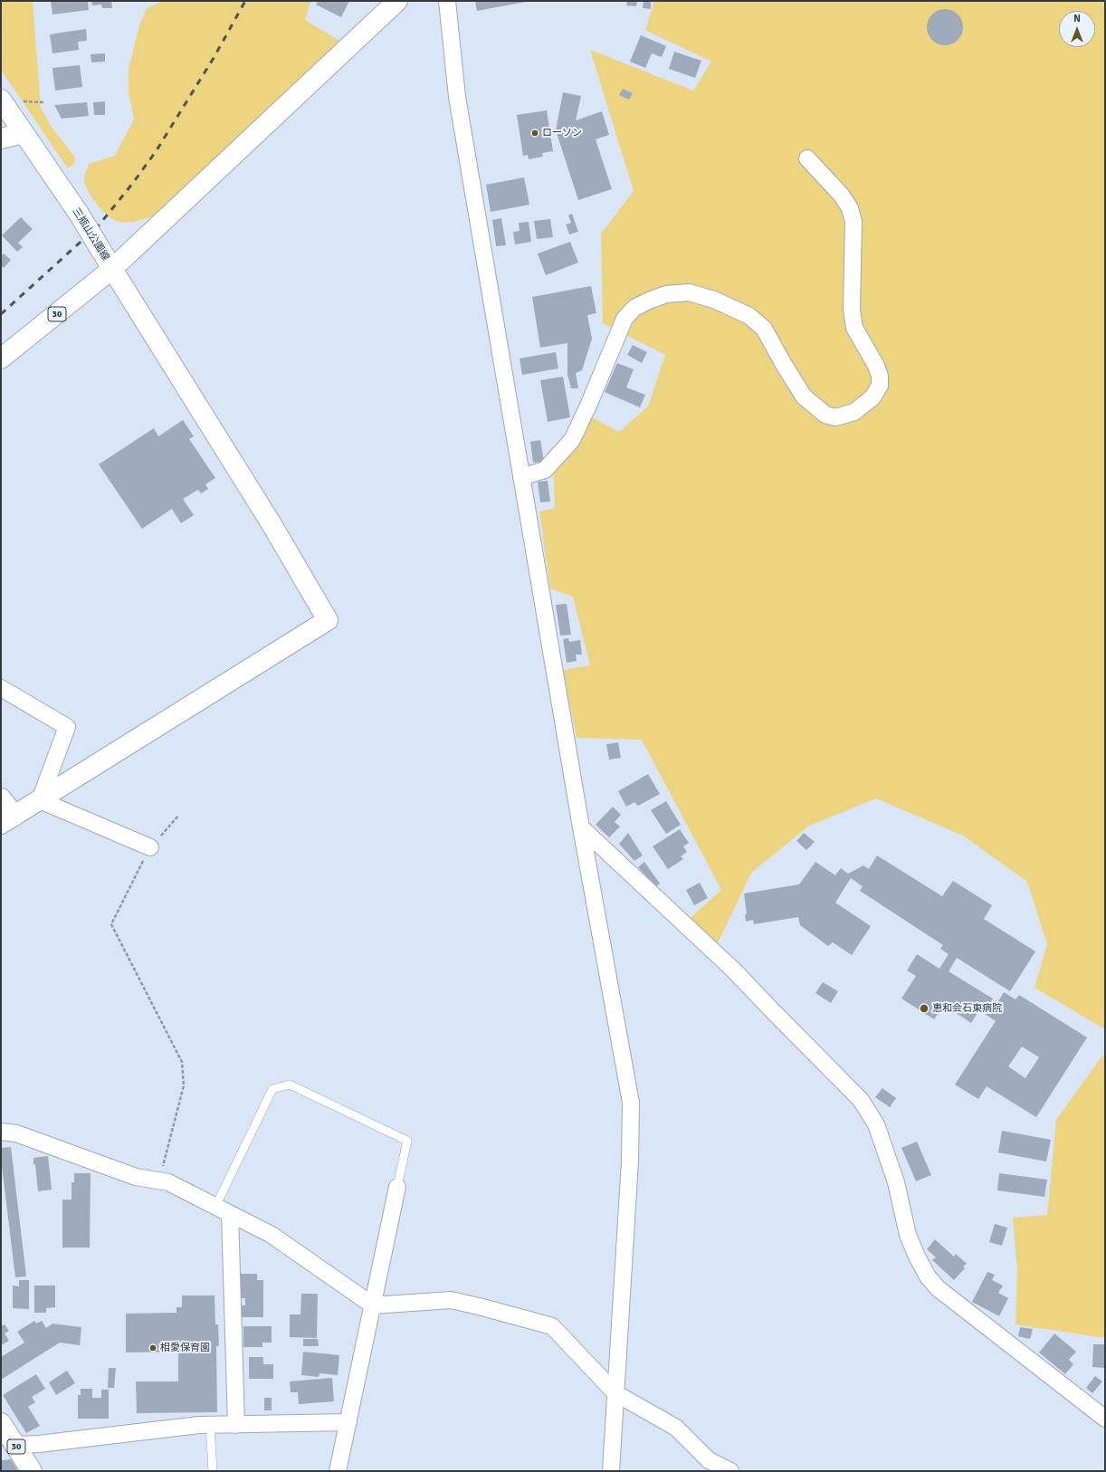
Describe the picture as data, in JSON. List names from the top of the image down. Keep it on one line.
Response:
{"streets":{"street":["三瓶山公園線","30"]},"places":["ローソン","恵和会石東病院","相愛保育園"],"north":"top"}
